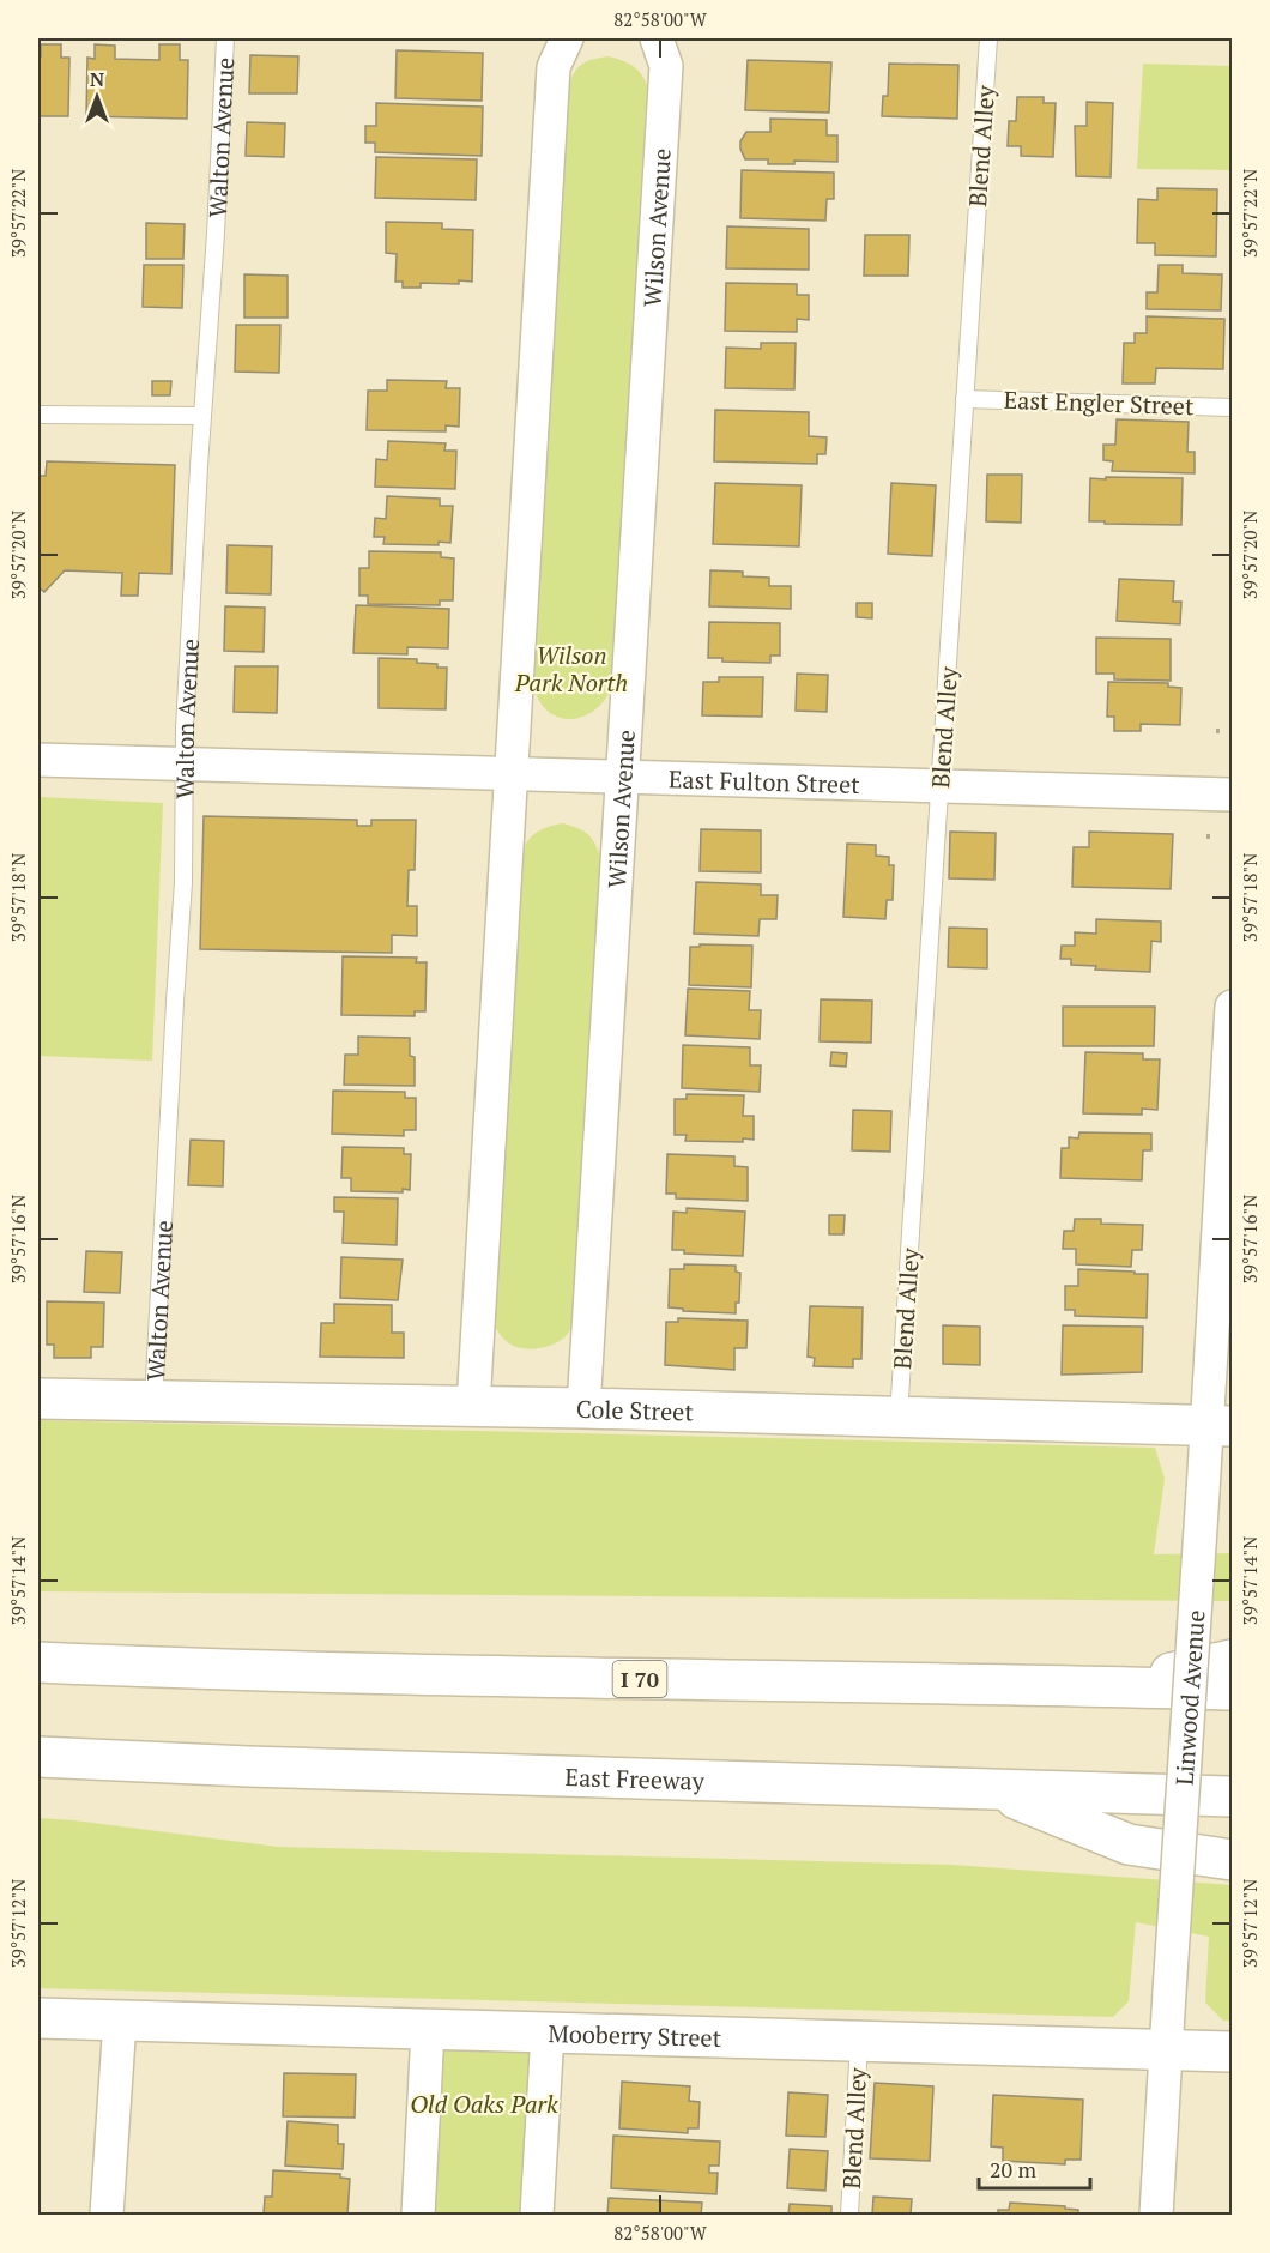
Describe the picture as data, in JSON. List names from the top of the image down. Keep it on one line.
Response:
{"streets":{"main road":["Cole Street","I 70","East Freeway","Mooberry Street"],"street":["Wilson Avenue","East Fulton Street","Linwood Avenue"],"lane":["Walton Avenue","Blend Alley","East Engler Street"]},"crossings":[["Walton Avenue","East Fulton Street"],["Walton Avenue","Cole Street"],["Blend Alley","East Engler Street"],["Blend Alley","East Fulton Street"],["Blend Alley","Cole Street"],["Blend Alley","Mooberry Street"],["Wilson Avenue","East Fulton Street"],["Wilson Avenue","Cole Street"],["Cole Street","Linwood Avenue"],["Linwood Avenue","Mooberry Street"]],"parks":["Wilson Park North","Old Oaks Park"],"scale_bar":"20 m","north":"top","coordinates":["82°58'00\"W","39°57'22\"N","39°57'20\"N","39°57'18\"N","39°57'16\"N","39°57'14\"N","39°57'12\"N"]}
